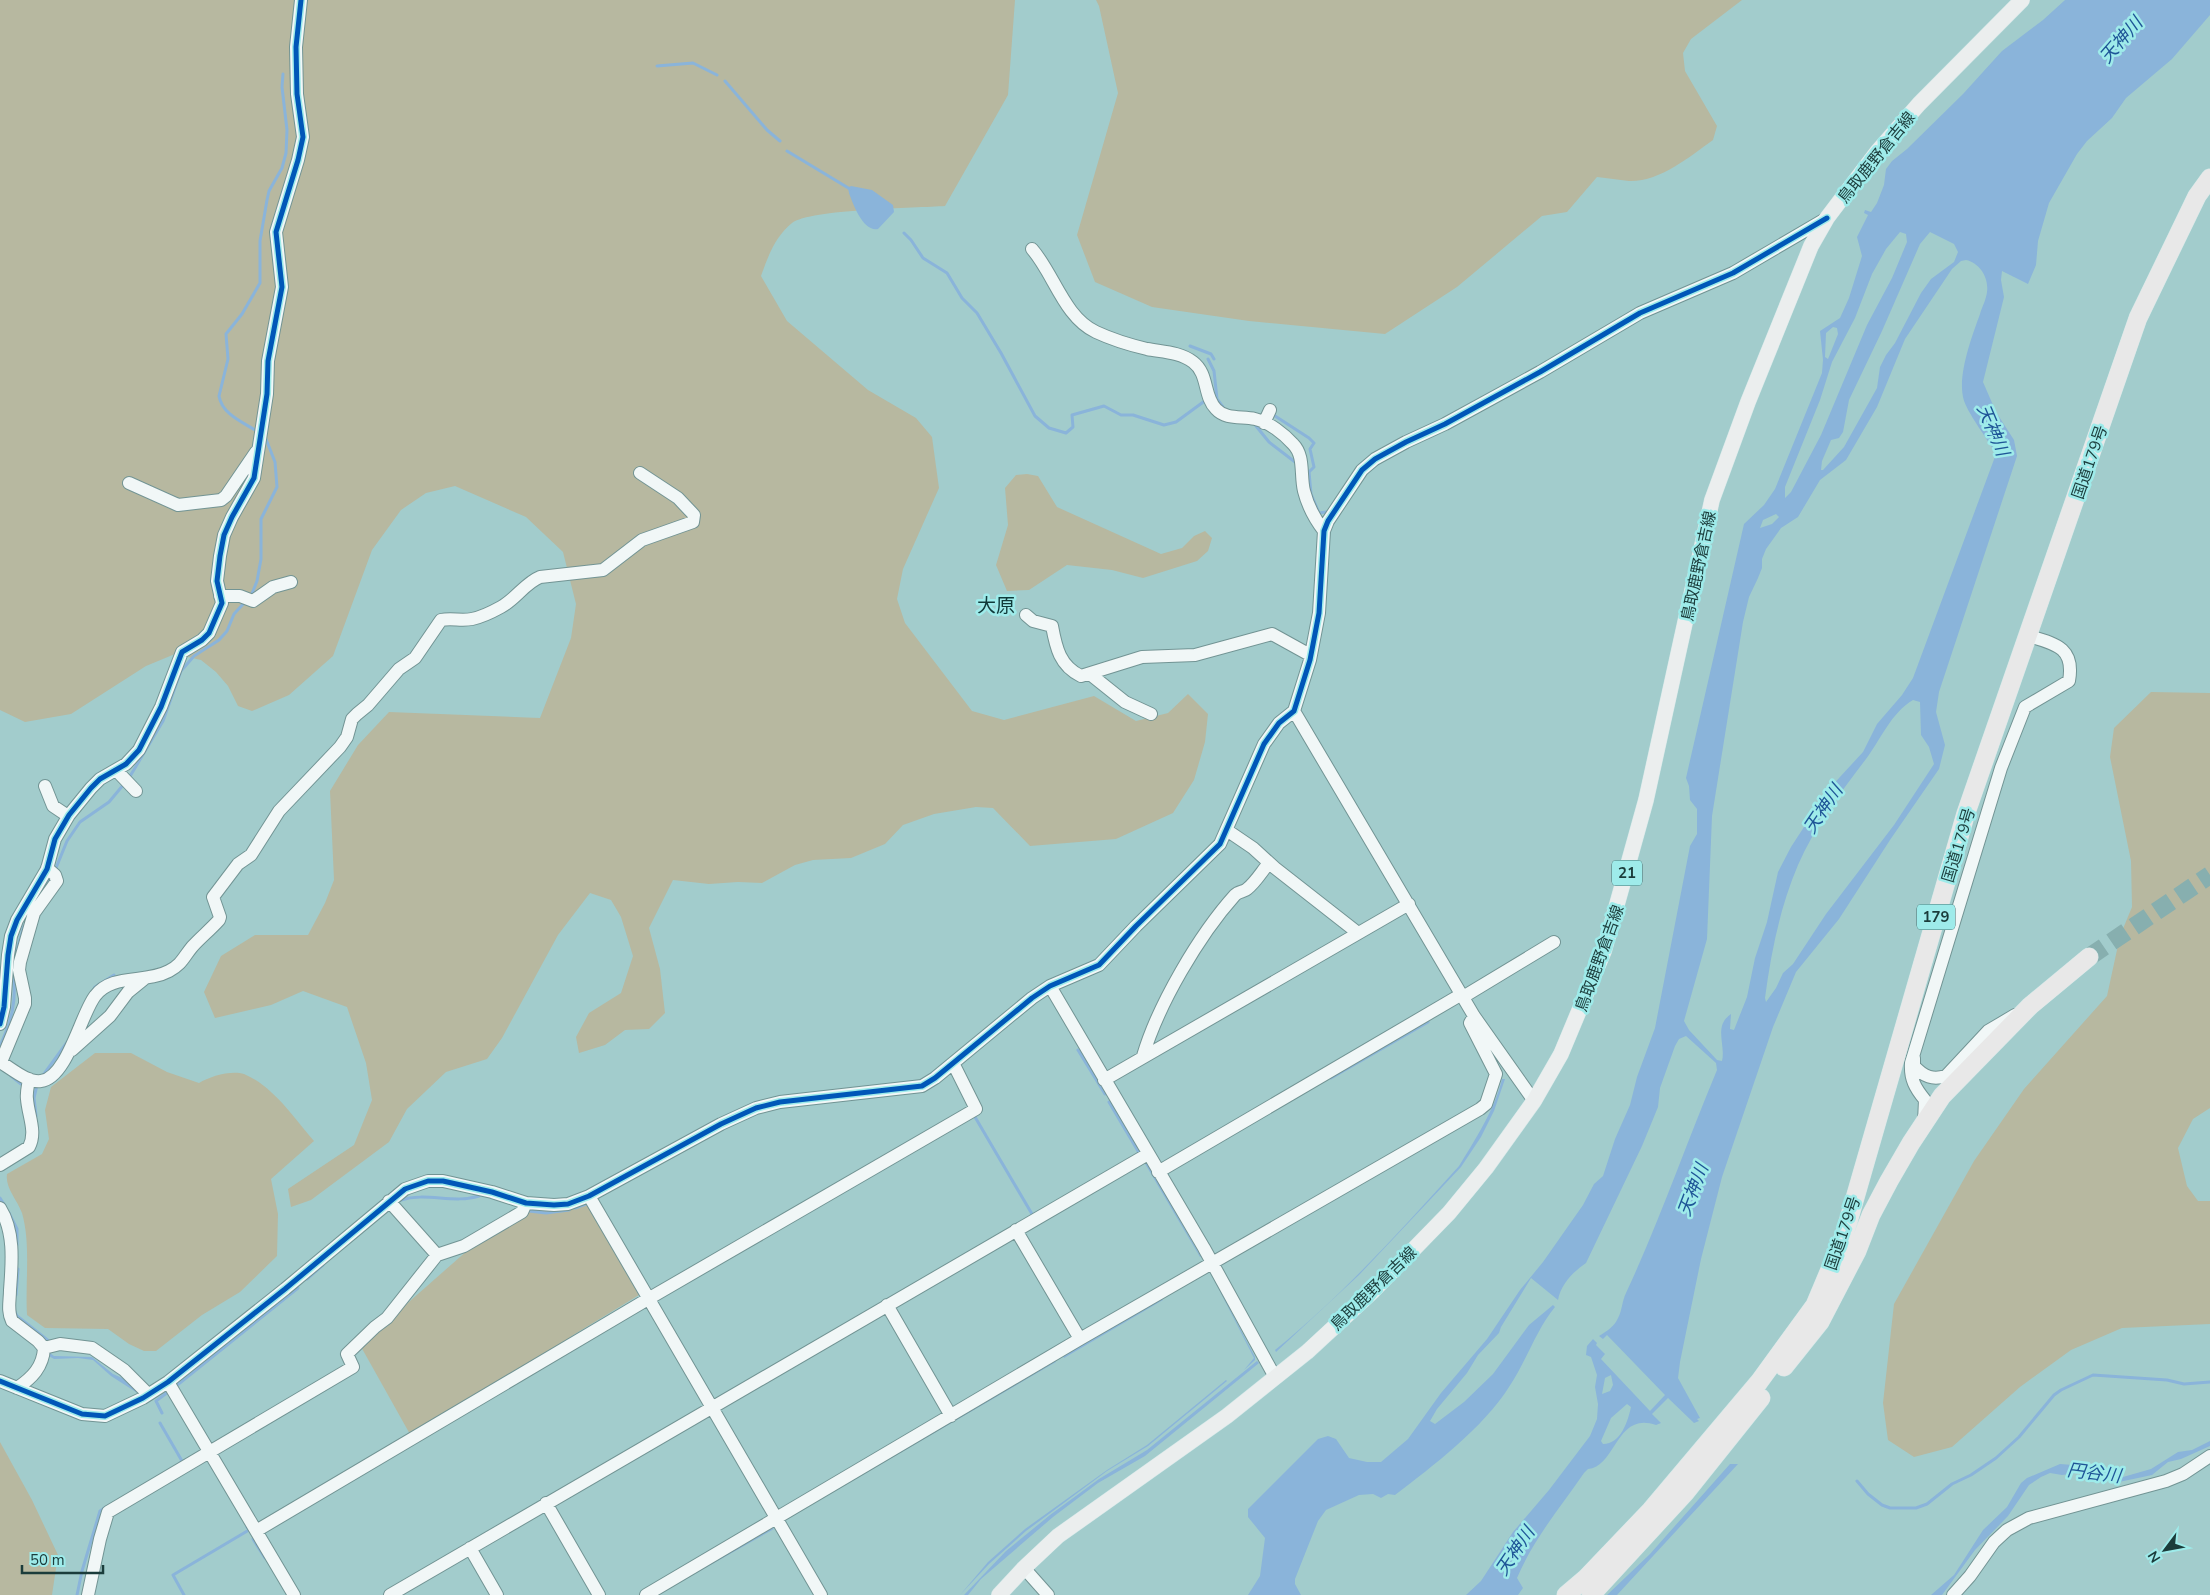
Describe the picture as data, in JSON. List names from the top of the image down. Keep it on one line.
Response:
{"streets":{"highway":["国道179号","179"],"main road":["鳥取鹿野倉吉線","21"]},"districts":["大原"],"water":["天神川","円谷川"],"scale_bar":"50 m","north":"bottom left"}
